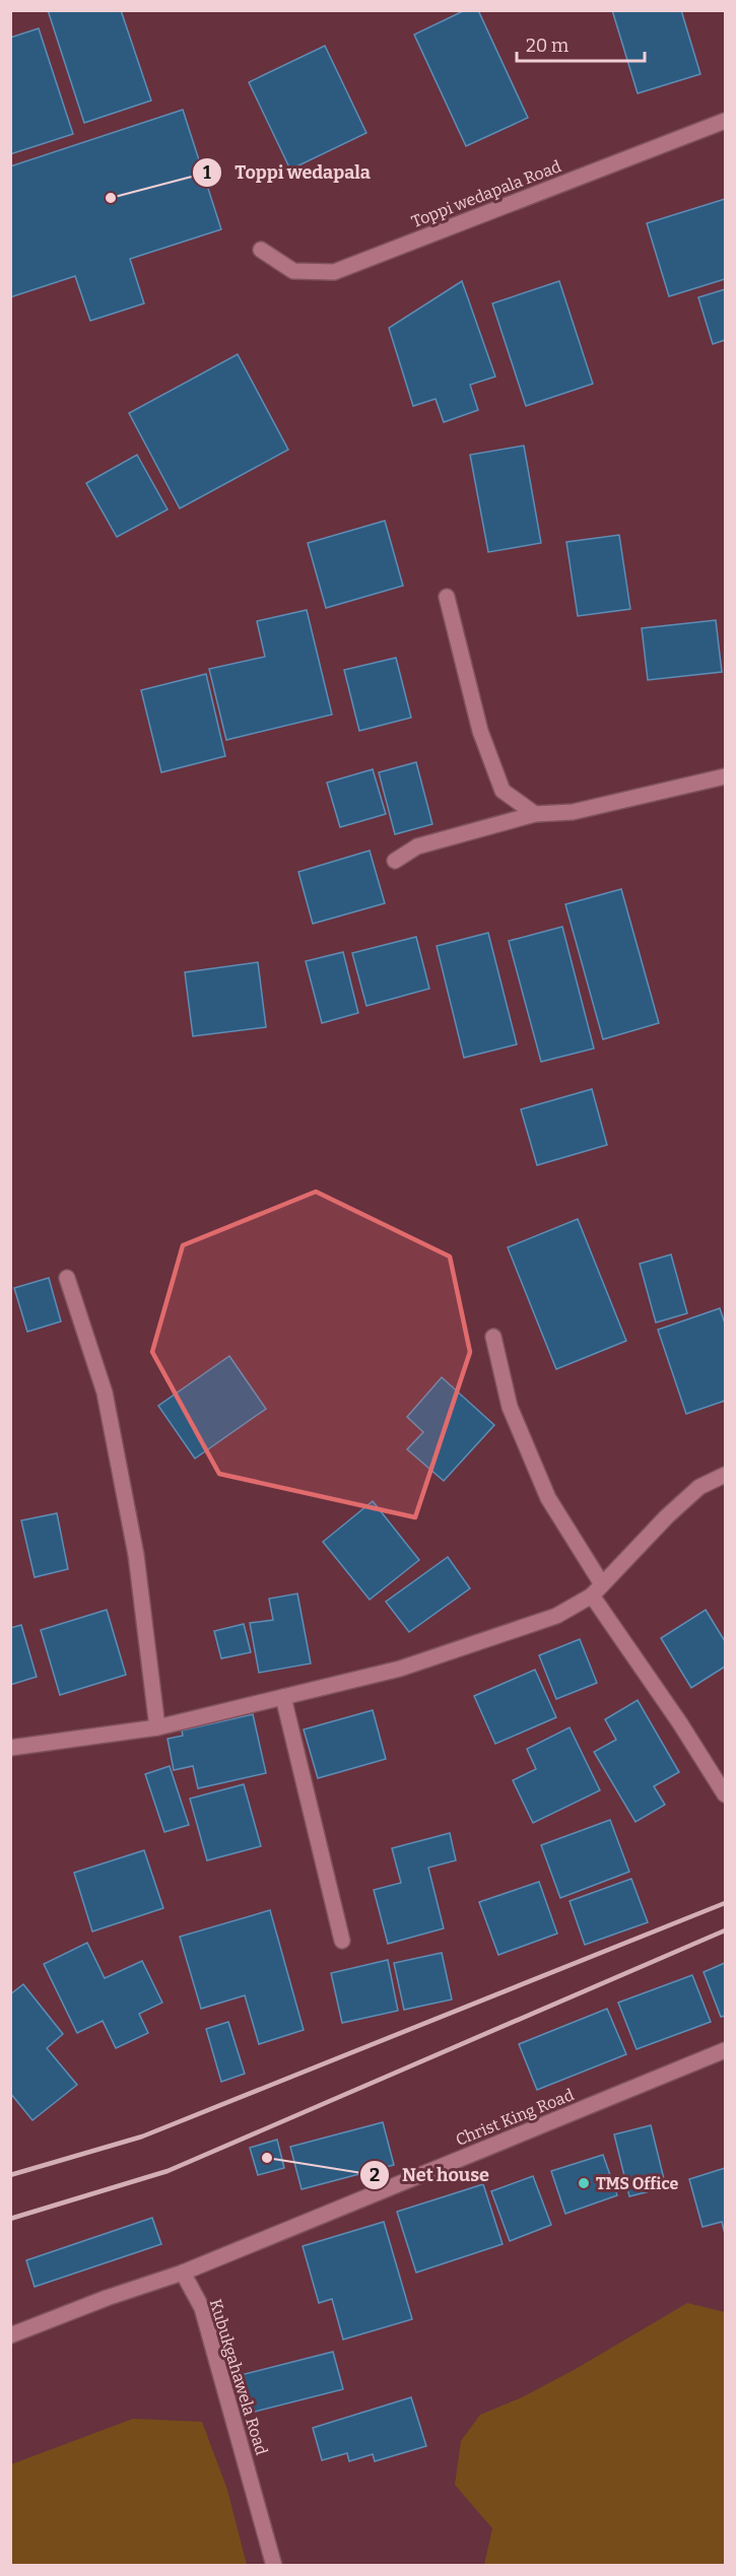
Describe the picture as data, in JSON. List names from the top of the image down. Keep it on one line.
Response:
{"streets":{"street":["Toppi wedapala Road","Christ King Road","Kubukgahawela Road"]},"crossings":[["Christ King Road","Kubukgahawela Road"]],"places":["Toppi wedapala","Net house","TMS Office"],"scale_bar":"20 m"}
